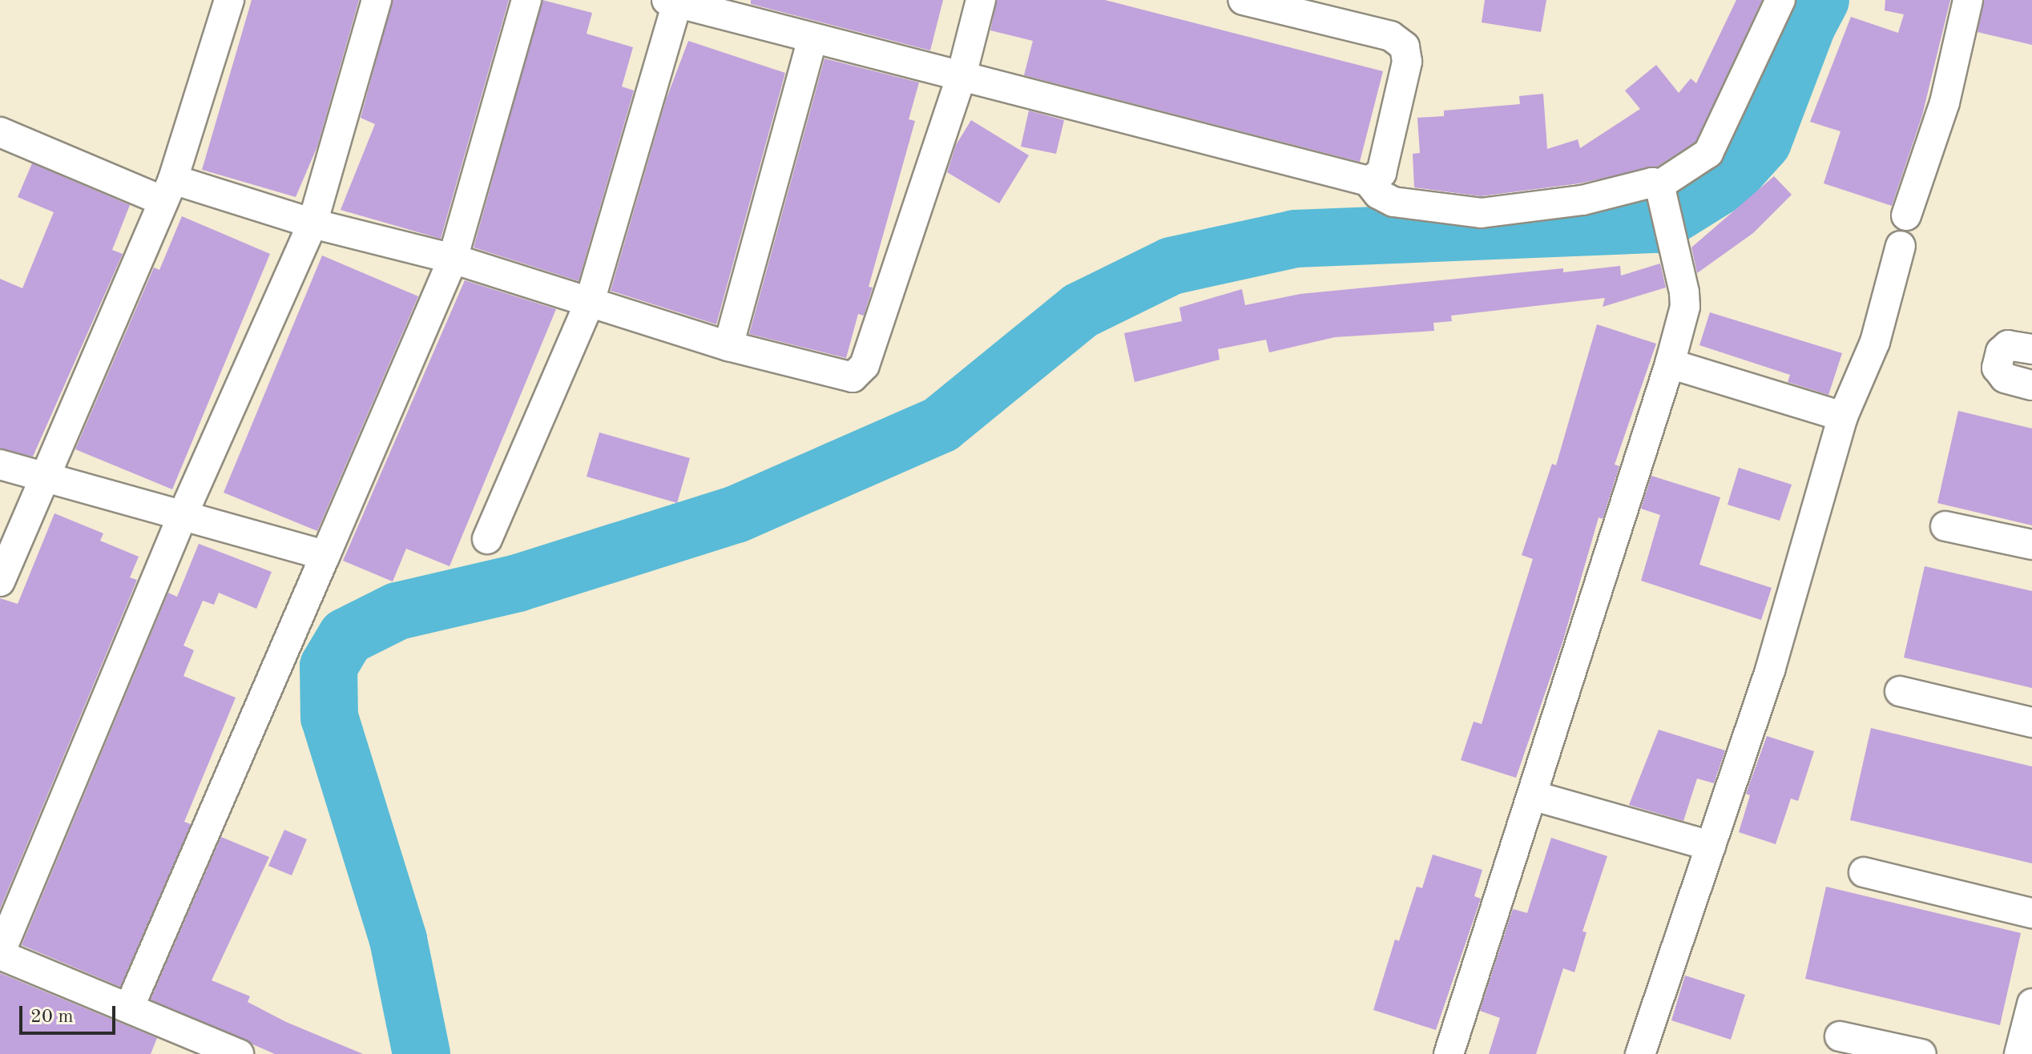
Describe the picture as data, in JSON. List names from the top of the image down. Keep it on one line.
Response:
{"scale_bar":"20 m"}
